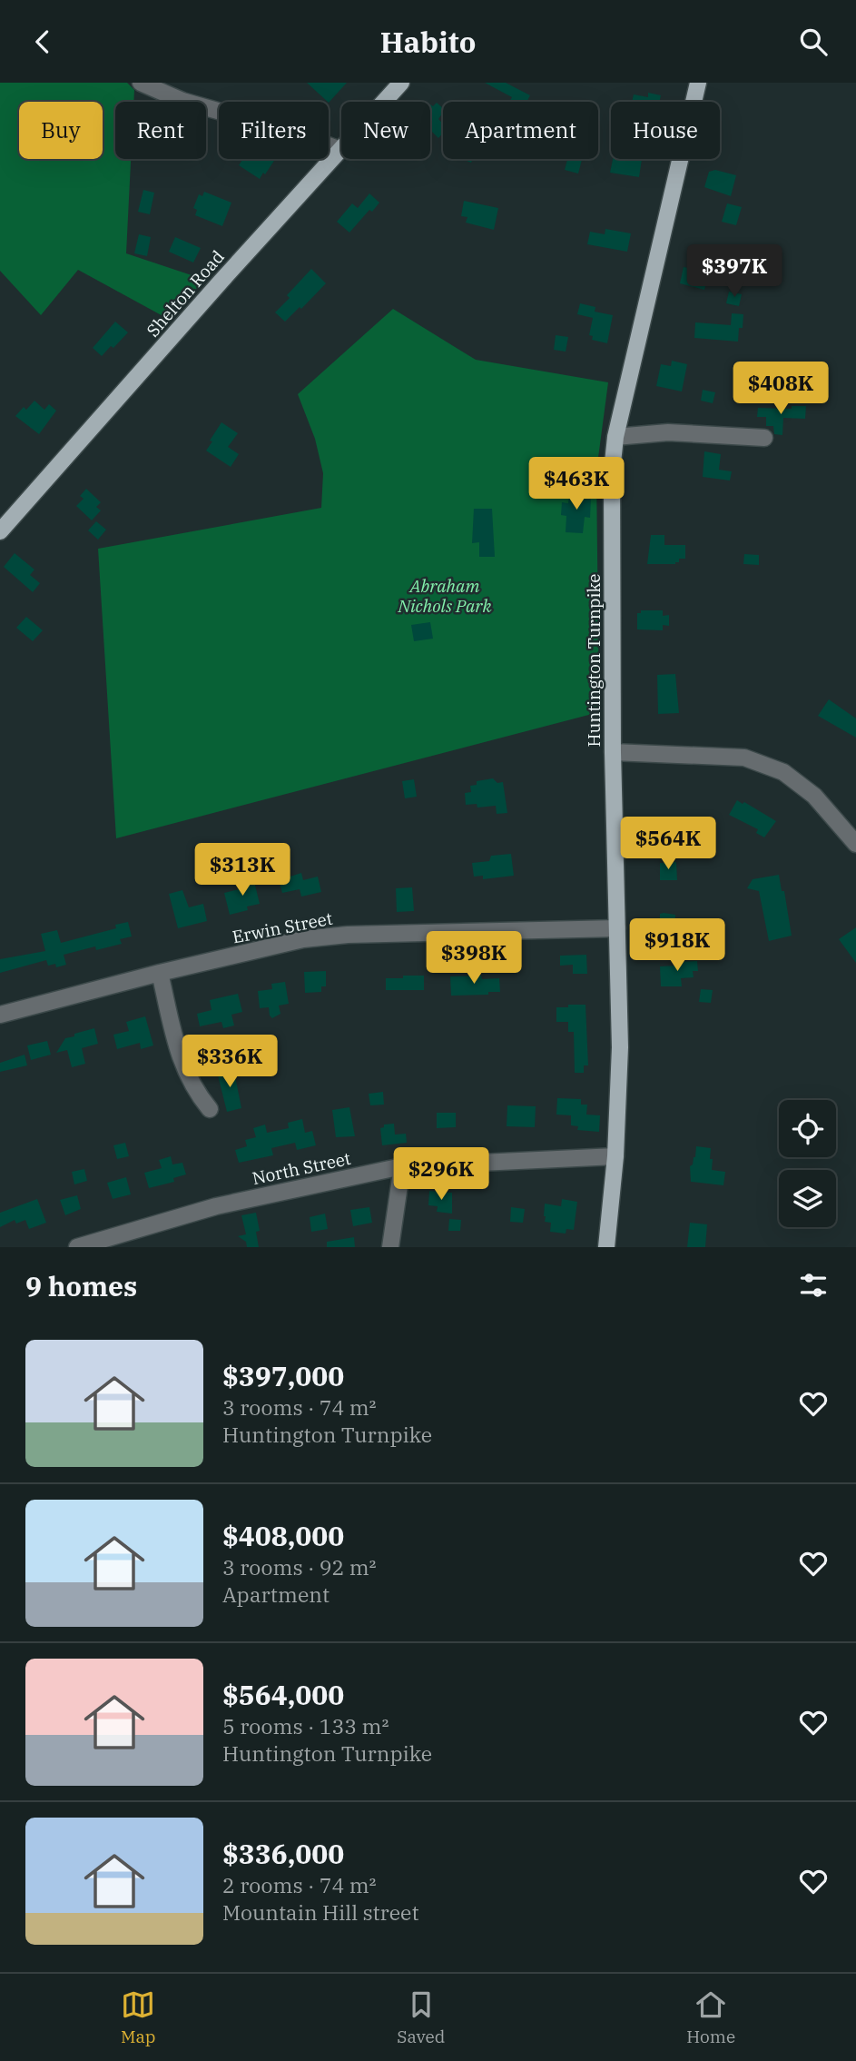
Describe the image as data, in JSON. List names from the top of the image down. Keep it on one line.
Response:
{"streets":{"main road":["Shelton Road","Huntington Turnpike"],"street":["Erwin Street","North Street"]},"crossings":[["Huntington Turnpike","Erwin Street"],["Huntington Turnpike","North Street"]],"parks":["Abraham Nichols Park"],"page":{"header":"Habito","chip":["Buy","Rent","Filters","New","Apartment","House"],"price":["$397K","$408K","$463K","$564K","$313K","$918K","$398K","$336K","$296K"],"heading":"9 homes","list":[{"name":"$397,000","note":"3 rooms · 74 m² · Huntington Turnpike"},{"name":"$408,000","note":"3 rooms · 92 m² · Apartment"},{"name":"$564,000","note":"5 rooms · 133 m² · Huntington Turnpike"},{"name":"$336,000","note":"2 rooms · 74 m² · Mountain Hill street"}],"tabs":["Map","Saved","Home"]}}
